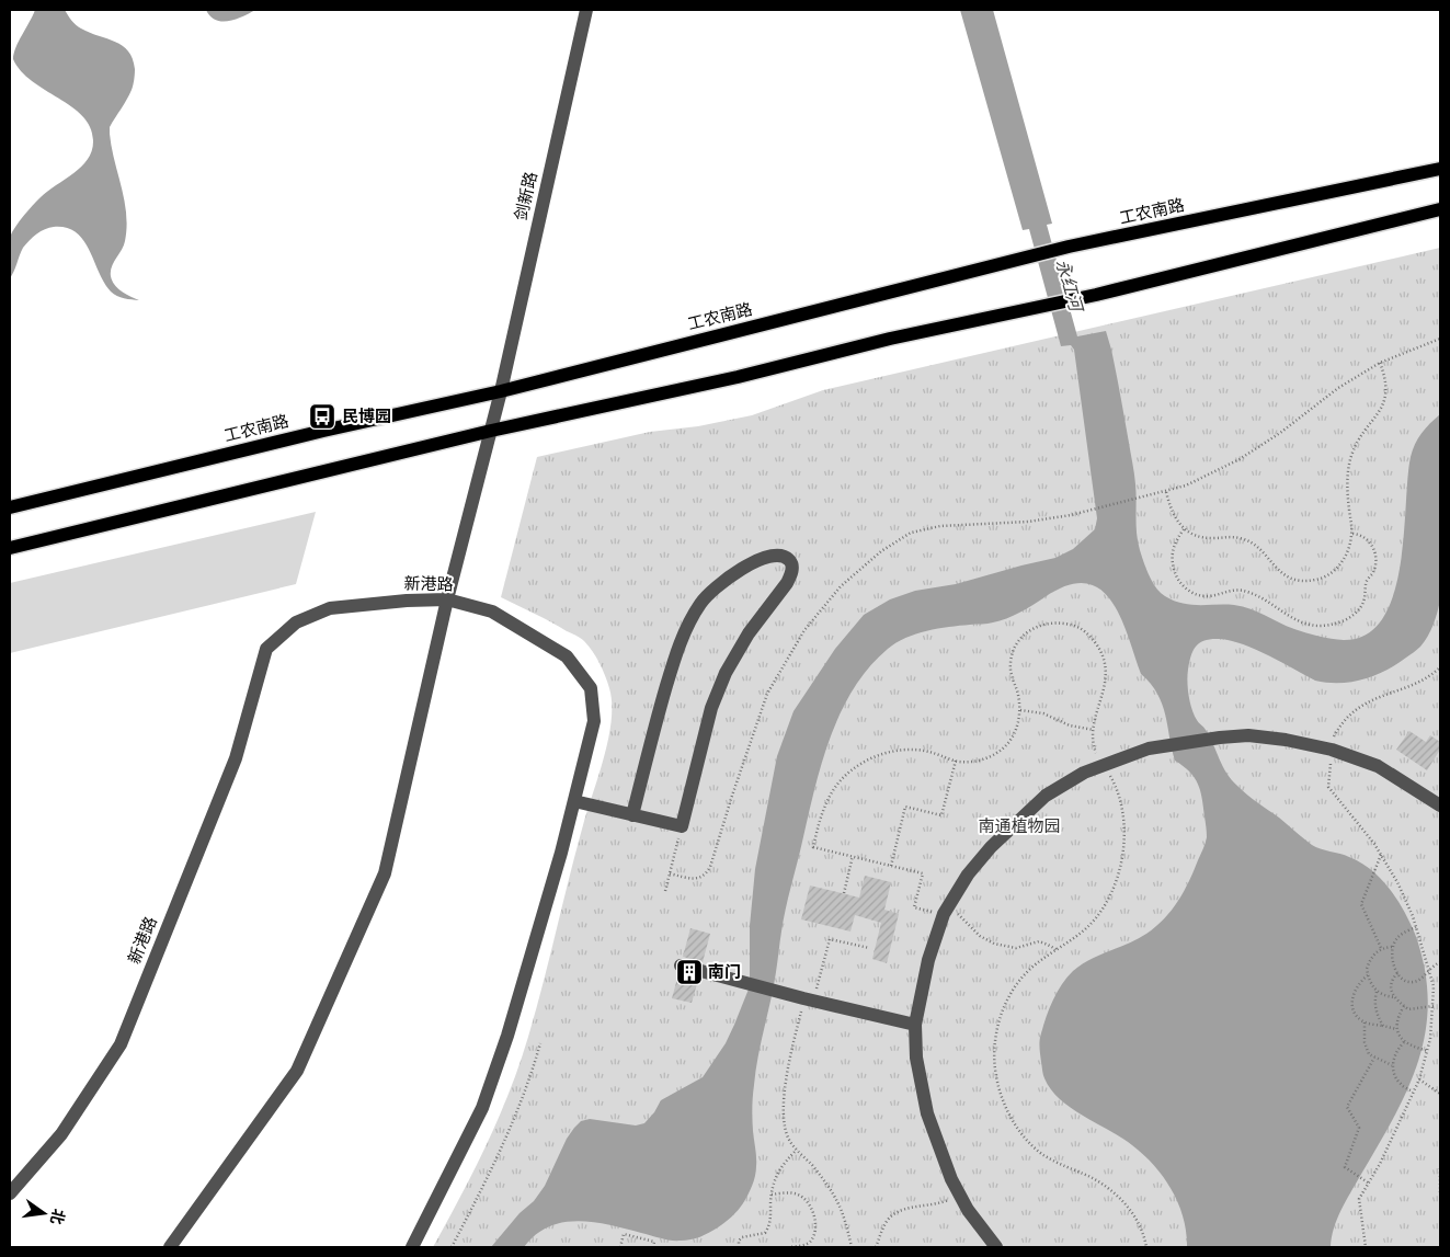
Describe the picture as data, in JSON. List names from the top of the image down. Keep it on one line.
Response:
{"streets":{"main road":["工农南路"],"street":["剑新路","新港路"]},"crossings":[["剑新路","工农南路"],["剑新路","新港路"]],"water":["永红河"],"parks":["南通植物园"],"places":{"bus stop":["民博园"],"building":["南门"]},"north":"right"}
